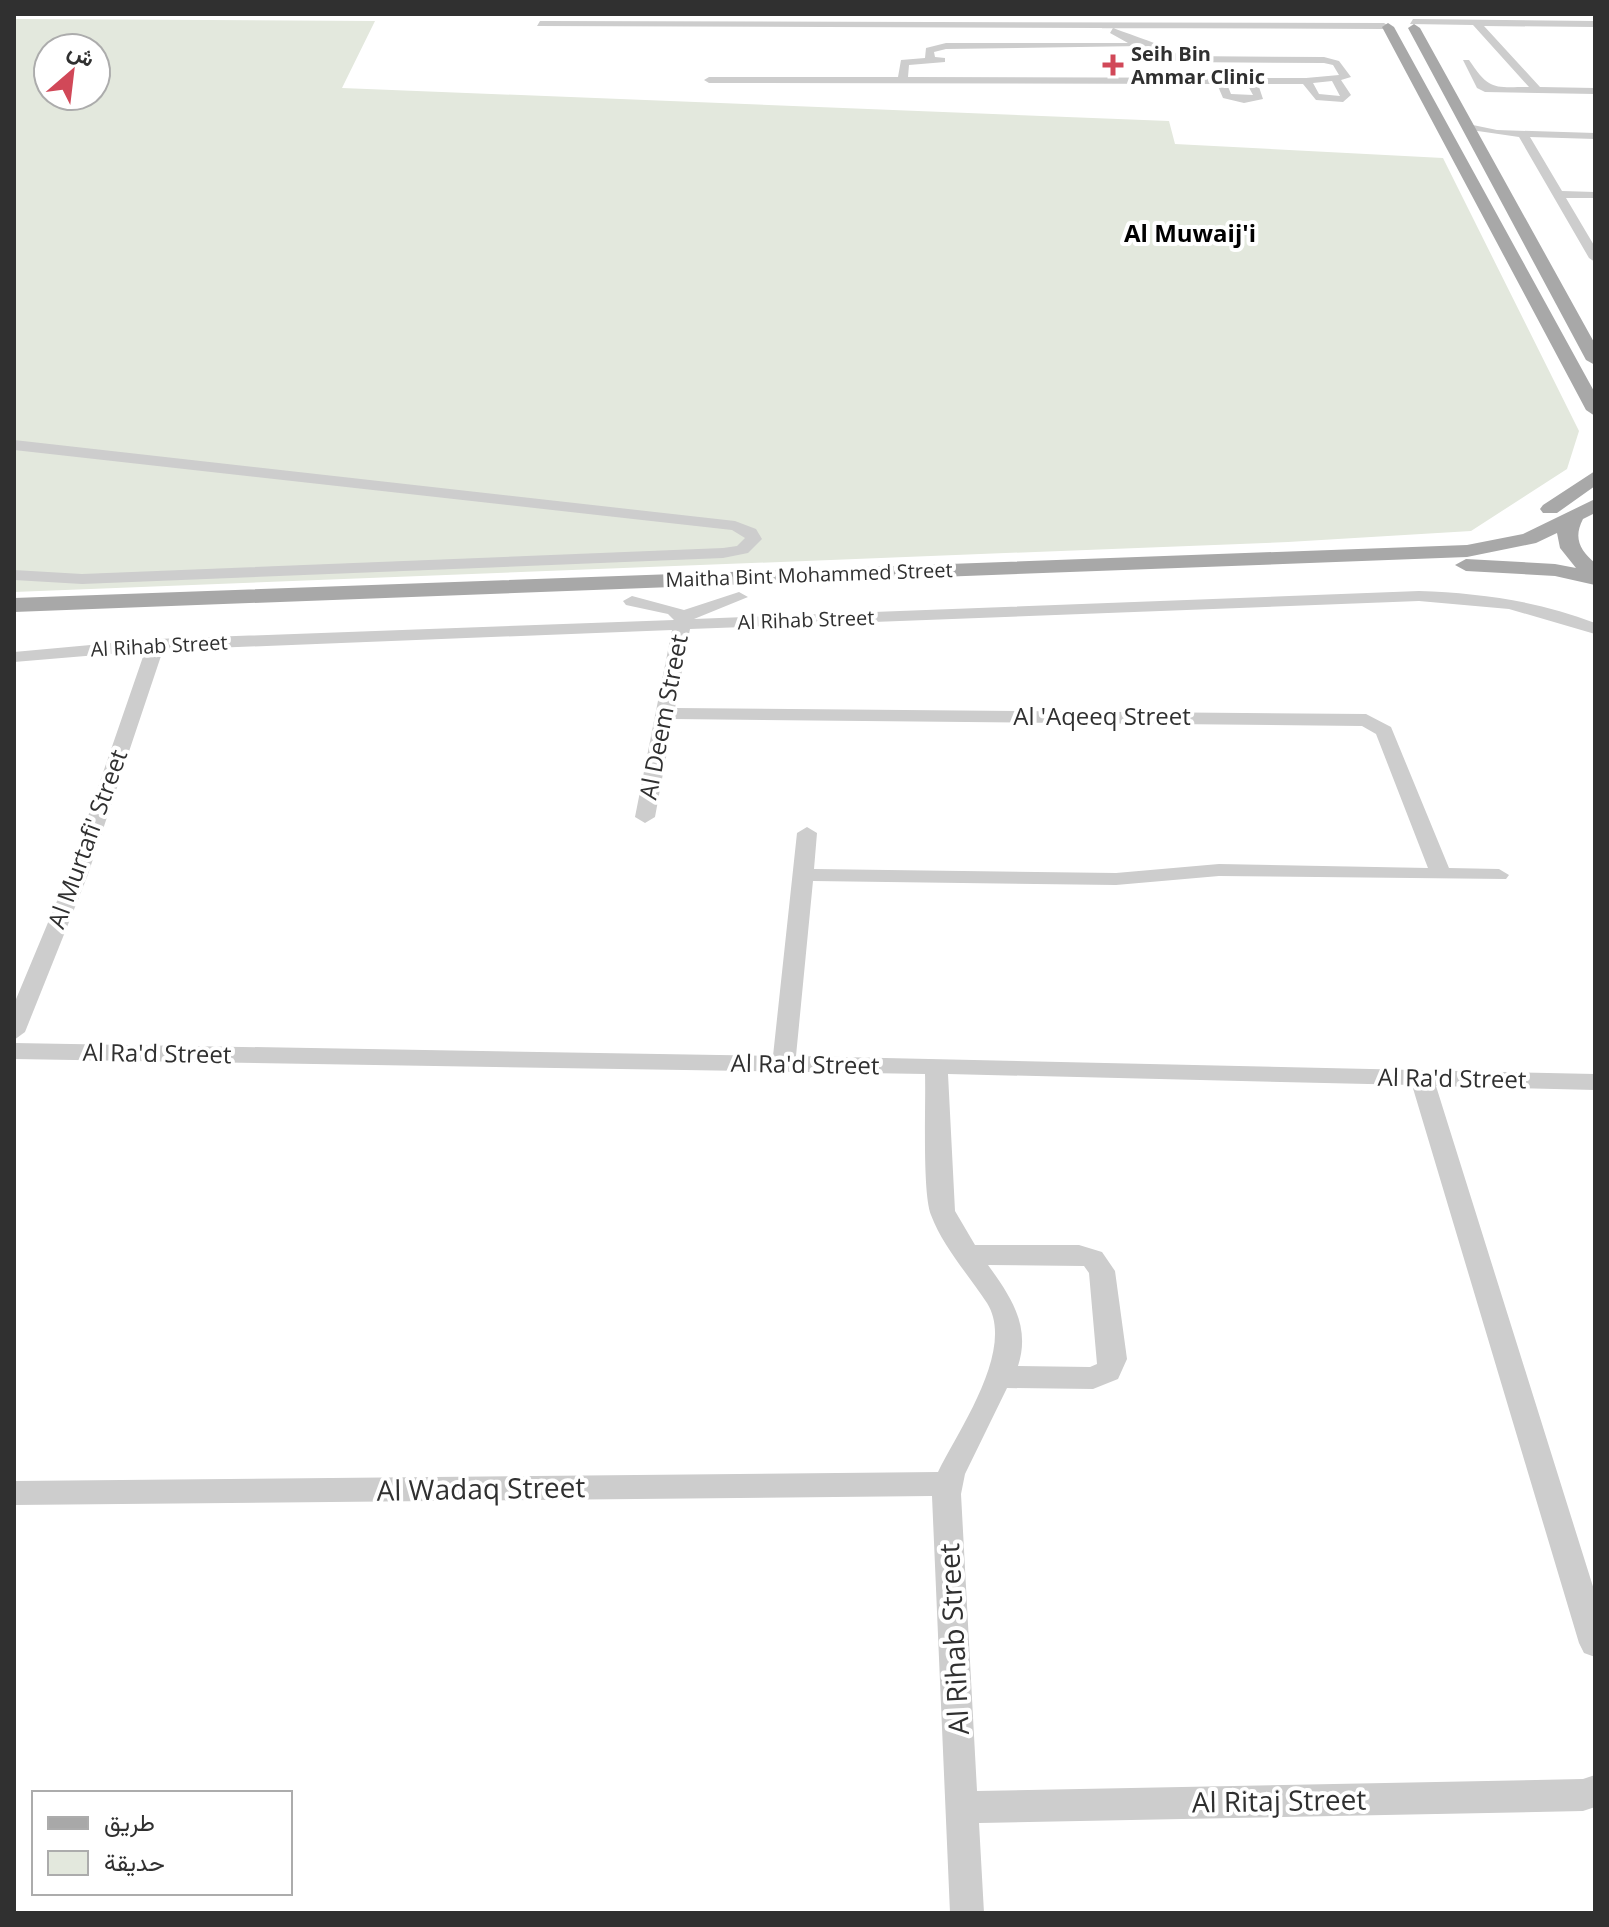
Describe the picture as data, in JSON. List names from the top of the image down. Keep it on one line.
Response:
{"streets":{"main road":["Maitha Bint Mohammed Street"],"street":["Al Rihab Street","Al Deem Street","Al 'Aqeeq Street","Al Murtafi' Street","Al Ra'd Street","Al Wadaq Street","Al Ritaj Street"]},"crossings":[["Maitha Bint Mohammed Street","Al Deem Street"],["Al Rihab Street","Al Deem Street"],["Al Rihab Street","Al Murtafi' Street"],["Al Rihab Street","Al Ra'd Street"],["Al Rihab Street","Al Wadaq Street"],["Al Rihab Street","Al Ritaj Street"],["Al Deem Street","Al 'Aqeeq Street"]],"districts":["Al Muwaij'i"],"places":{"health":["Seih Bin Ammar Clinic"]},"legend":["طريق","حديقة"],"north":"top right"}
